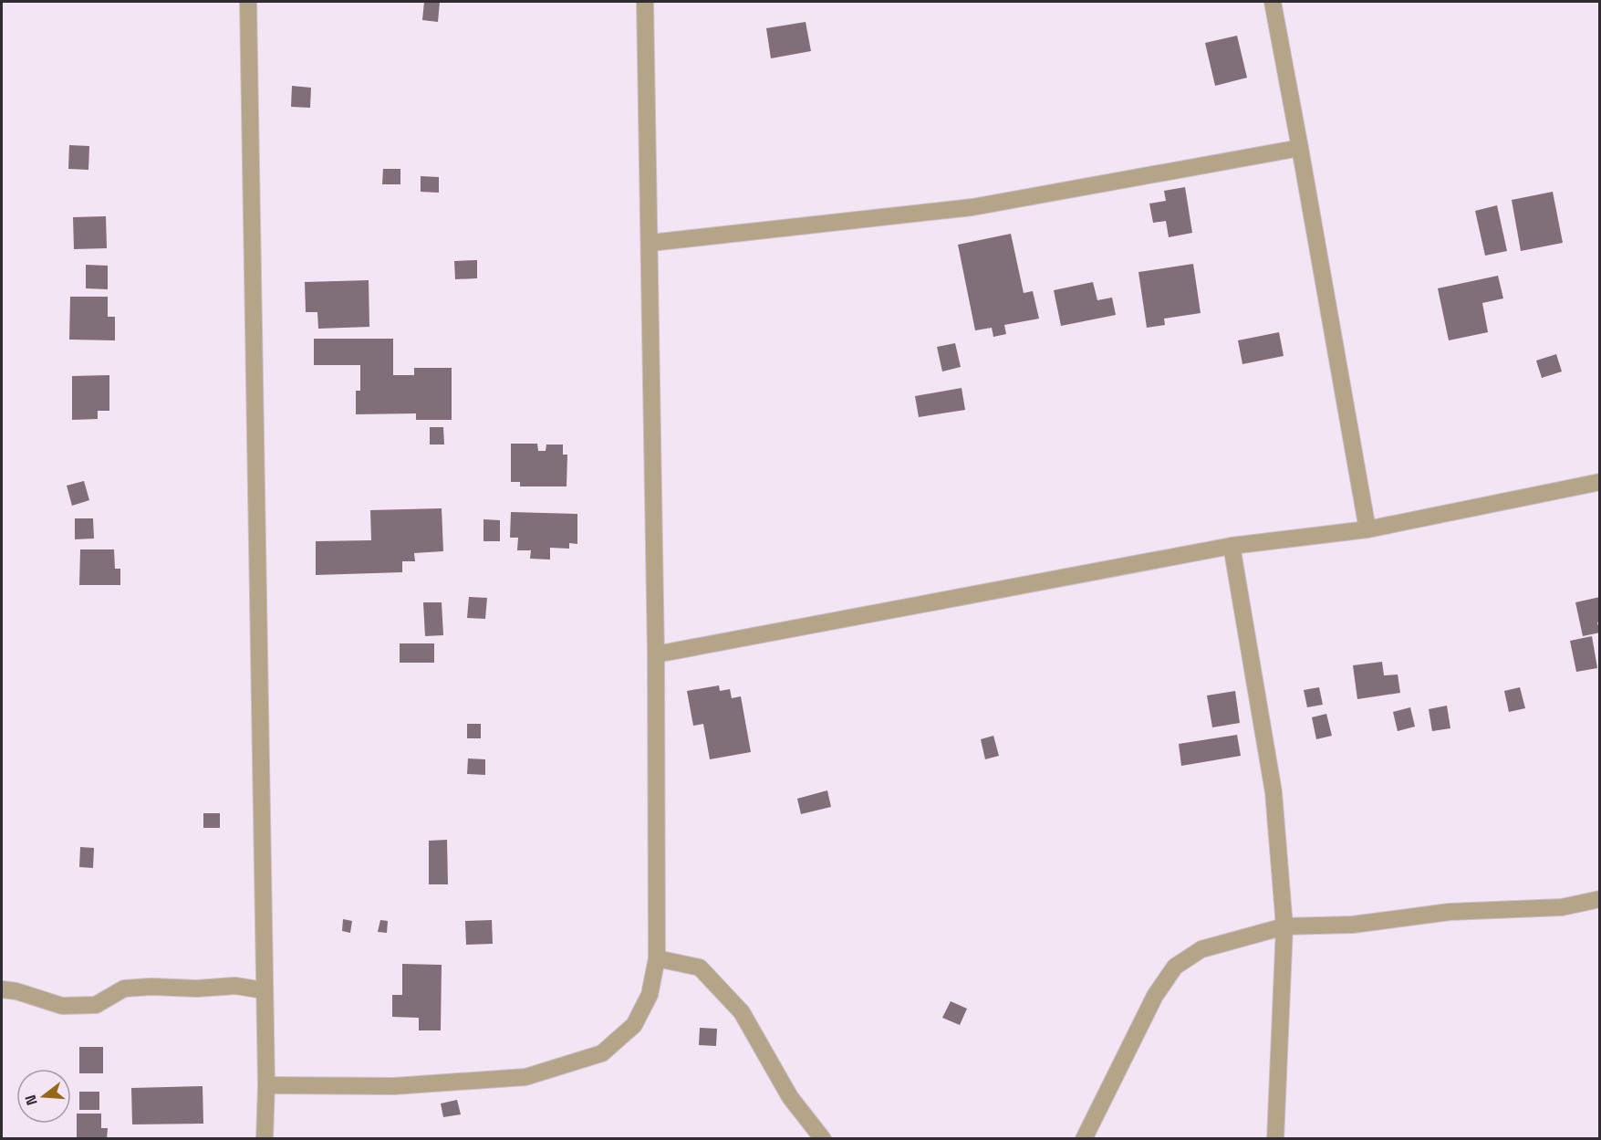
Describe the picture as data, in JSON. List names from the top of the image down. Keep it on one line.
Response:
{"north":"left"}
